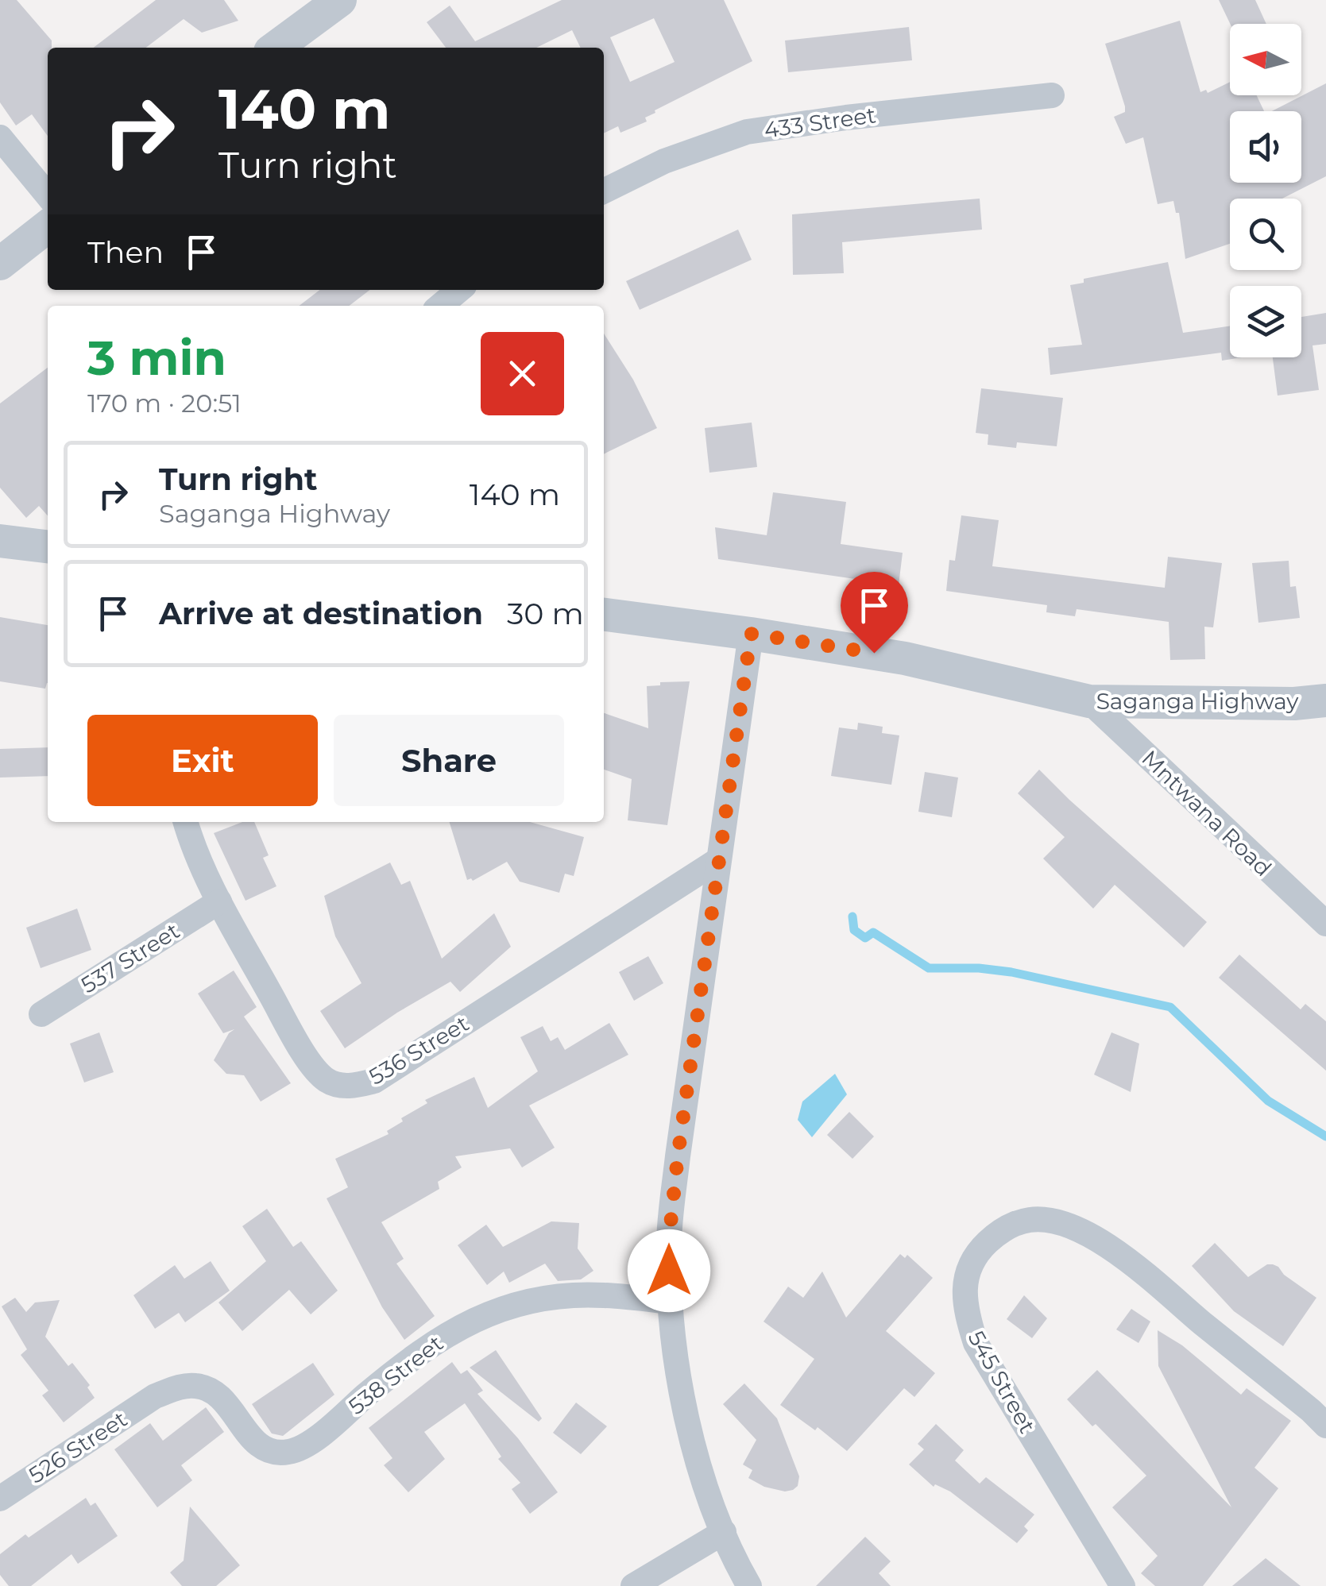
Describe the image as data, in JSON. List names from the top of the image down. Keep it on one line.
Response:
{"streets":{"street":["433 Street","Saganga Highway","Mntwana Road","537 Street","536 Street","538 Street","545 Street","526 Street"]},"crossings":[["Saganga Highway","Mntwana Road"],["537 Street","536 Street"],["538 Street","526 Street"]],"north":"left","page":{"turn":["140 m","Turn right"],"then":"Then","heading":["3 min","170 m · 20:51"],"list":[{"name":"Turn right","note":"Saganga Highway","value":"140 m"},{"name":"Arrive at destination","value":"30 m"}],"buttons":["Exit","Share"]}}
